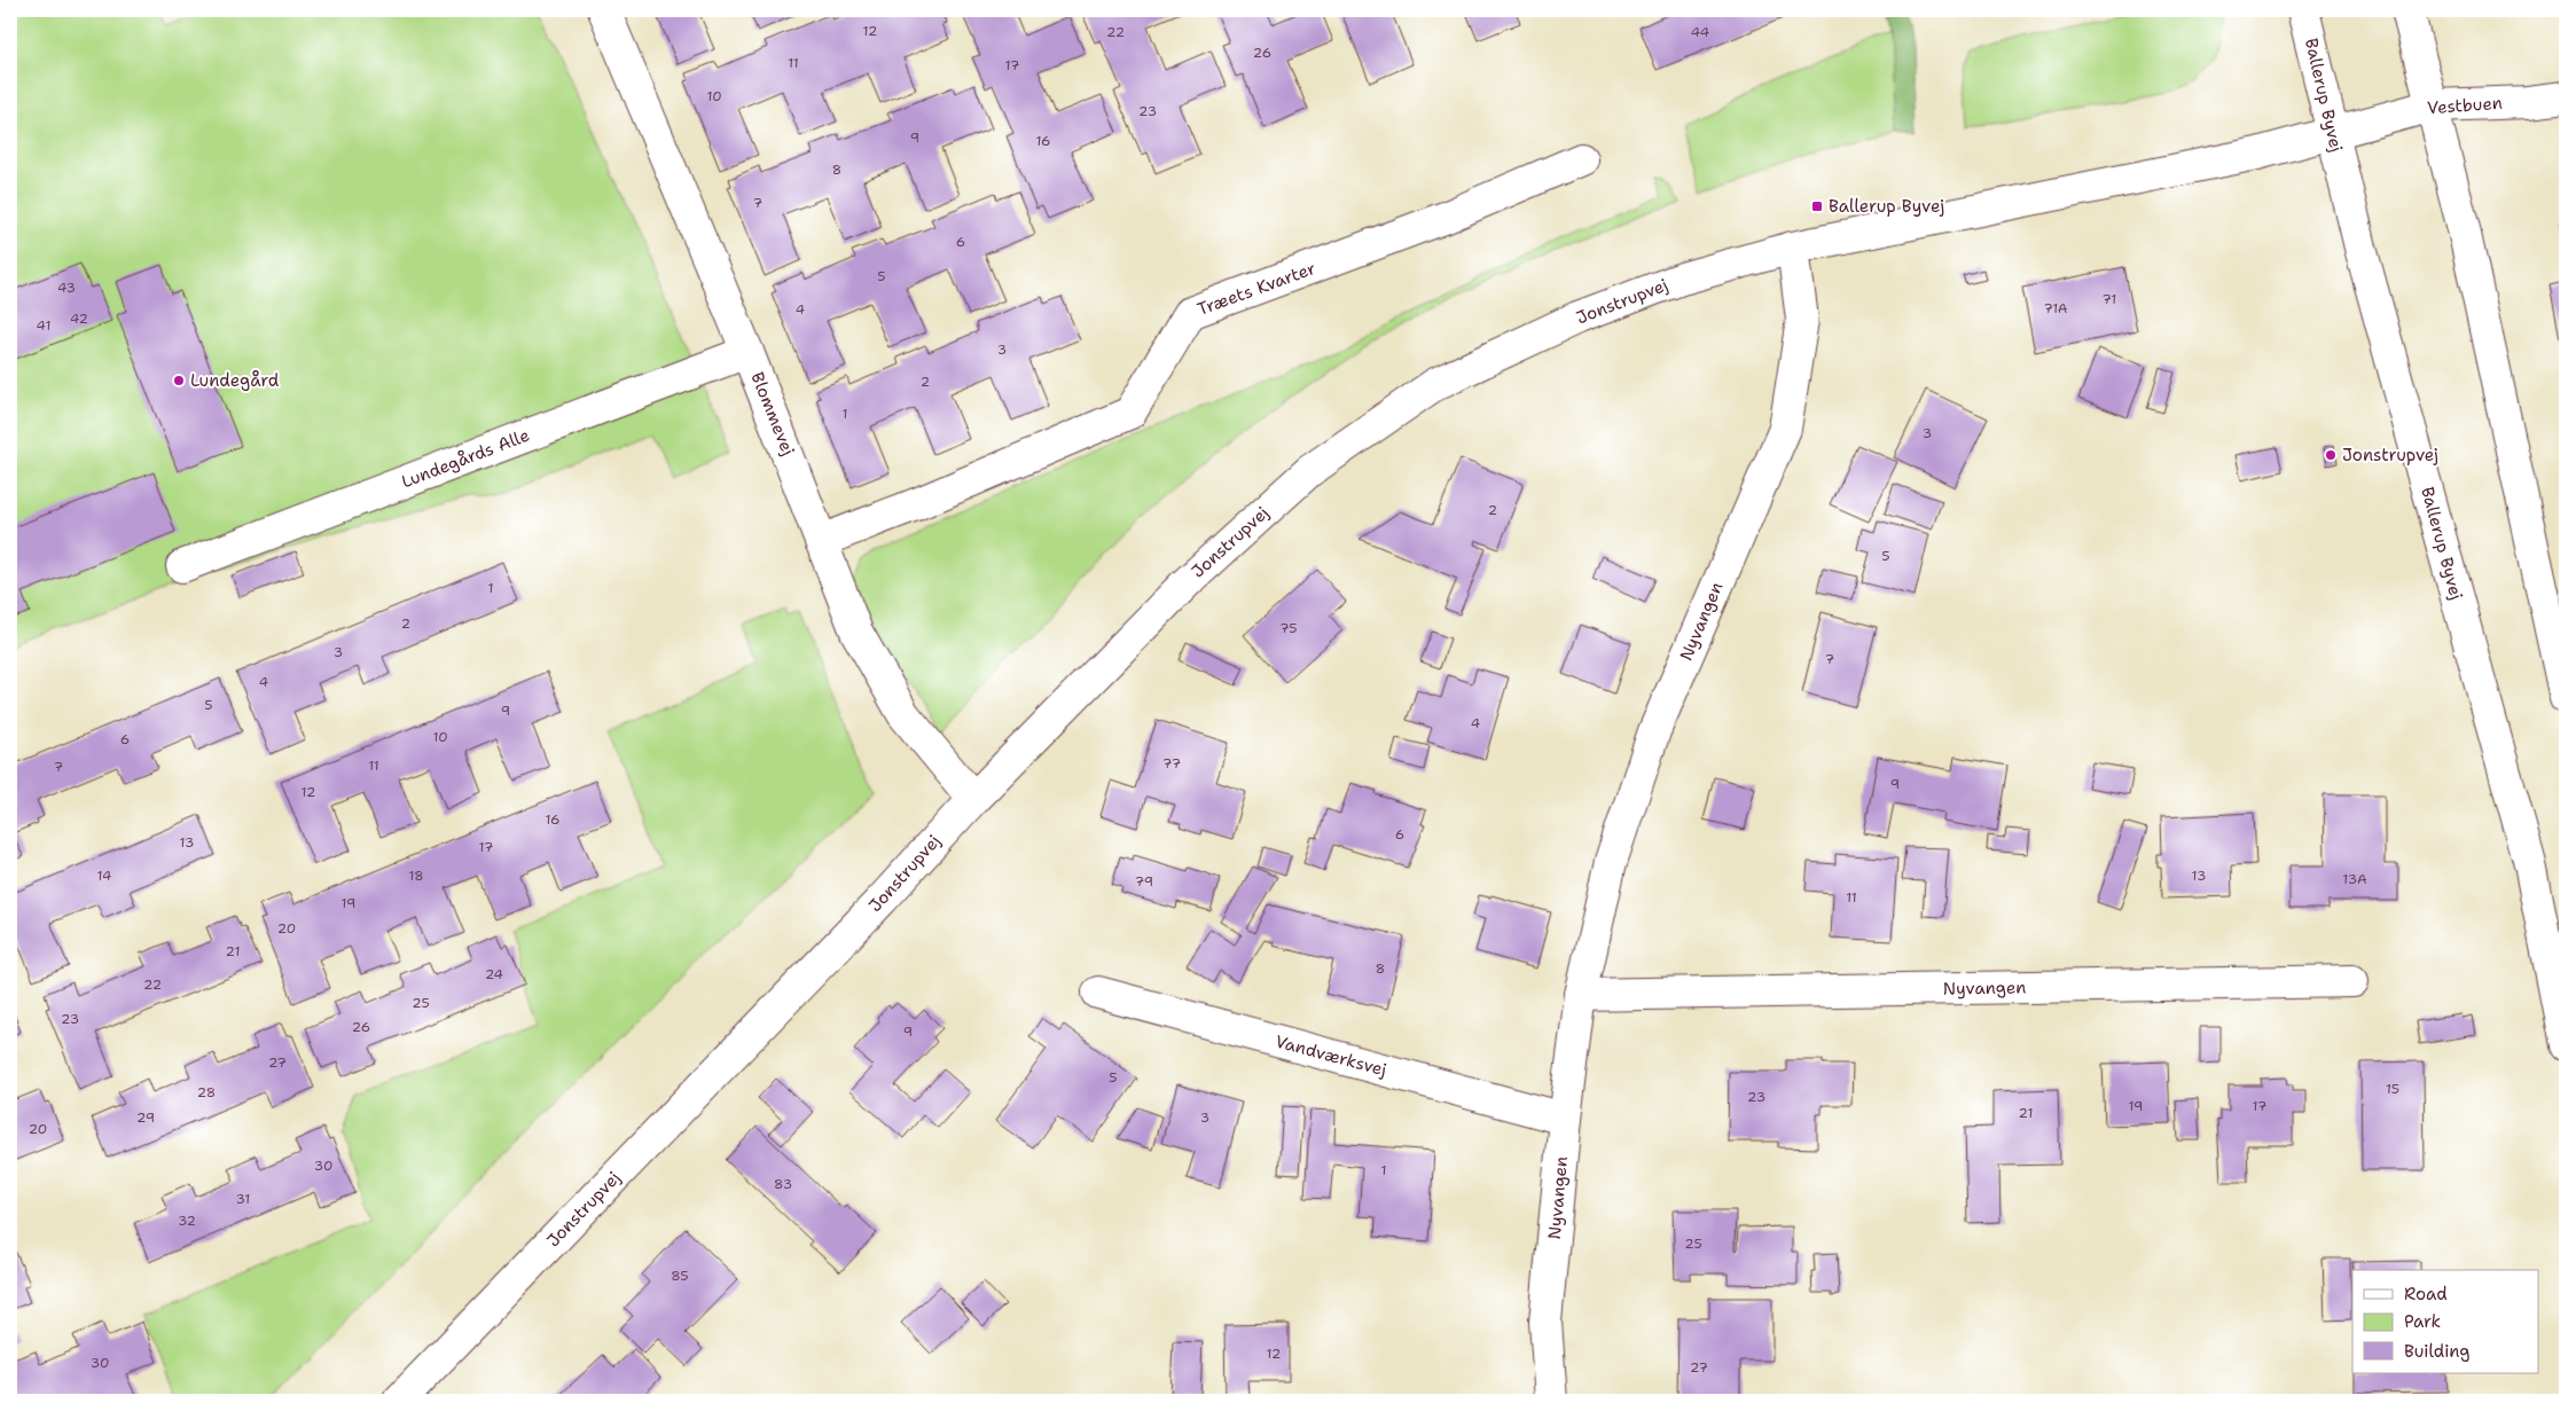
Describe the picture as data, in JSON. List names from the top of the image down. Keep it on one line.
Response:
{"streets":{"street":["Ballerup Byvej","Vestbuen","Træets Kvarter","Jonstrupvej","Blommevej","Lundegårds Alle","Nyvangen","Vandværksvej"]},"crossings":[["Ballerup Byvej","Vestbuen"],["Ballerup Byvej","Jonstrupvej"],["Vestbuen","Jonstrupvej"],["Træets Kvarter","Blommevej"],["Jonstrupvej","Blommevej"],["Jonstrupvej","Nyvangen"],["Blommevej","Lundegårds Alle"],["Nyvangen","Vandværksvej"]],"places":{"transit":["Ballerup Byvej"],"other":["Lundegård","Jonstrupvej"]},"house_numbers":["12","22","44","26","11","17","10","23","9","16","8","7","6","5","43","71","71A","4","42","41","3","2","1","3","2","5","1","2","75","3","7","4","5","9","4","10","6","77","11","7","9","12","16","6","13","17","14","18","13","13A","79","11","19","20","21","8","24","22","25","23","26","9","27","5","15","28","23","19","17","21","29","3","20","30","1","83","31","32","25","85","12","30","27"],"legend":["Road","Park","Building"]}
